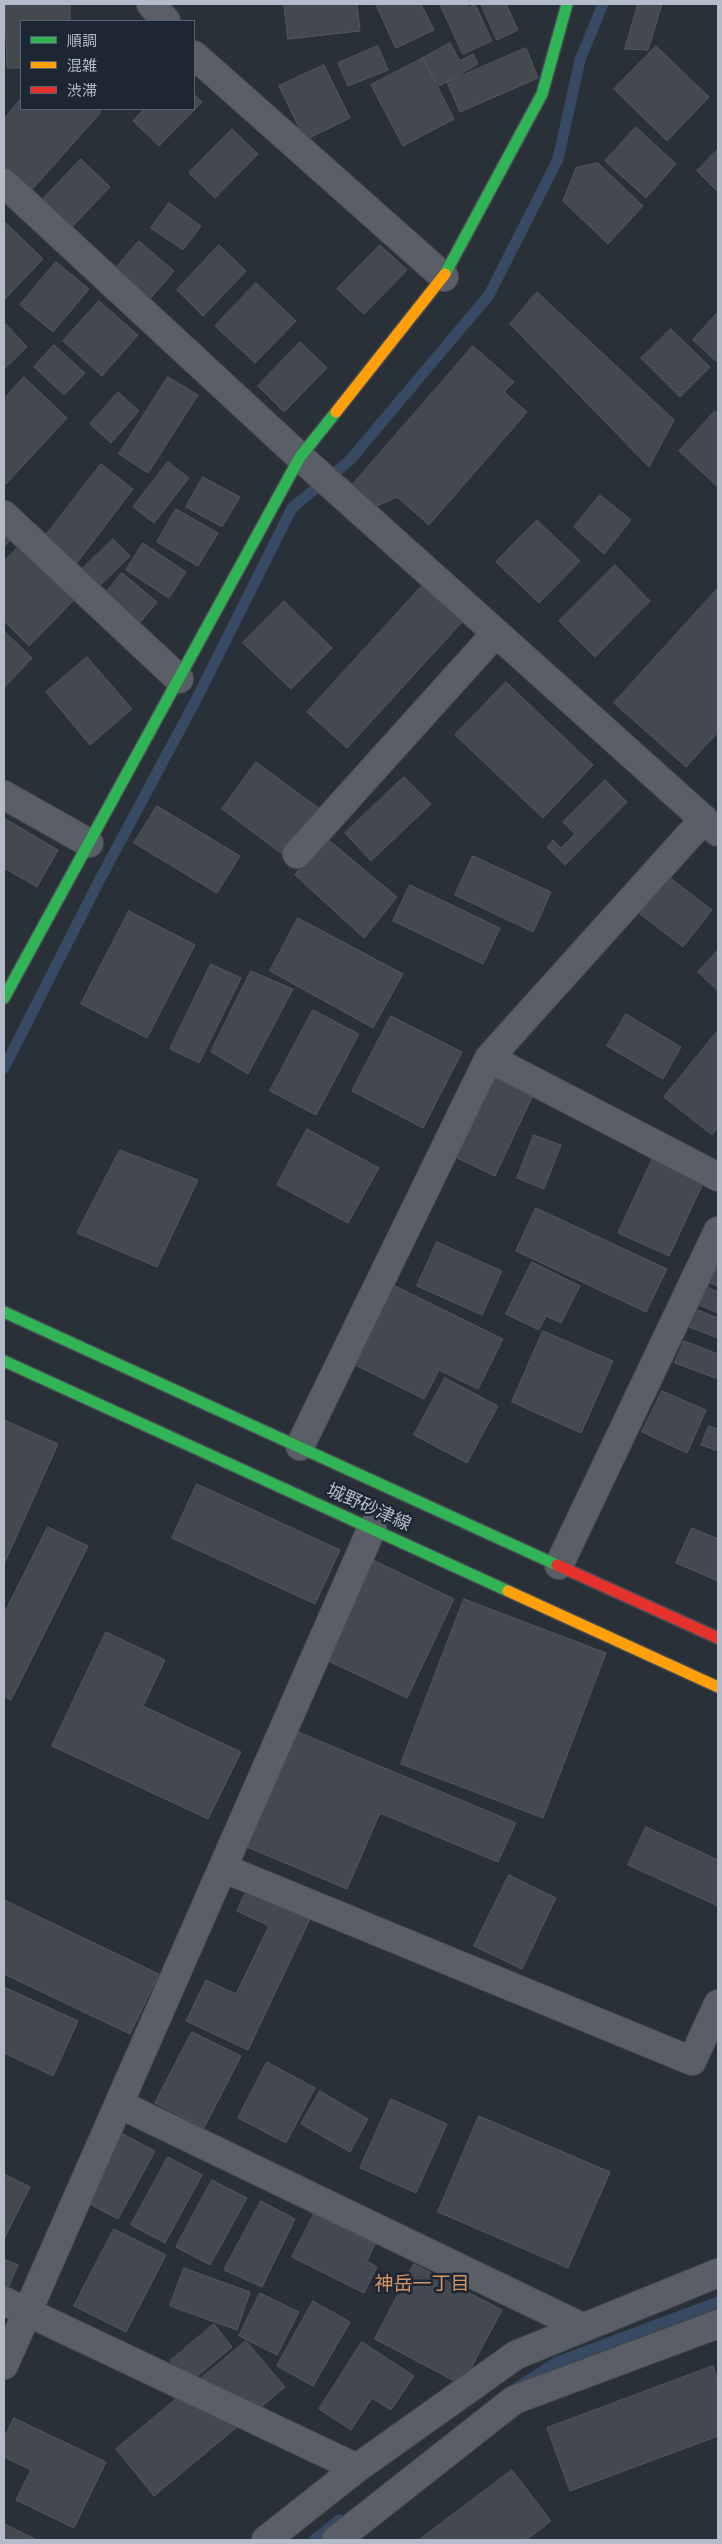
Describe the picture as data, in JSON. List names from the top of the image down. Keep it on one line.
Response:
{"streets":{"main road":["城野砂津線"]},"districts":["神岳一丁目"],"legend":["順調","混雑","渋滞"]}
